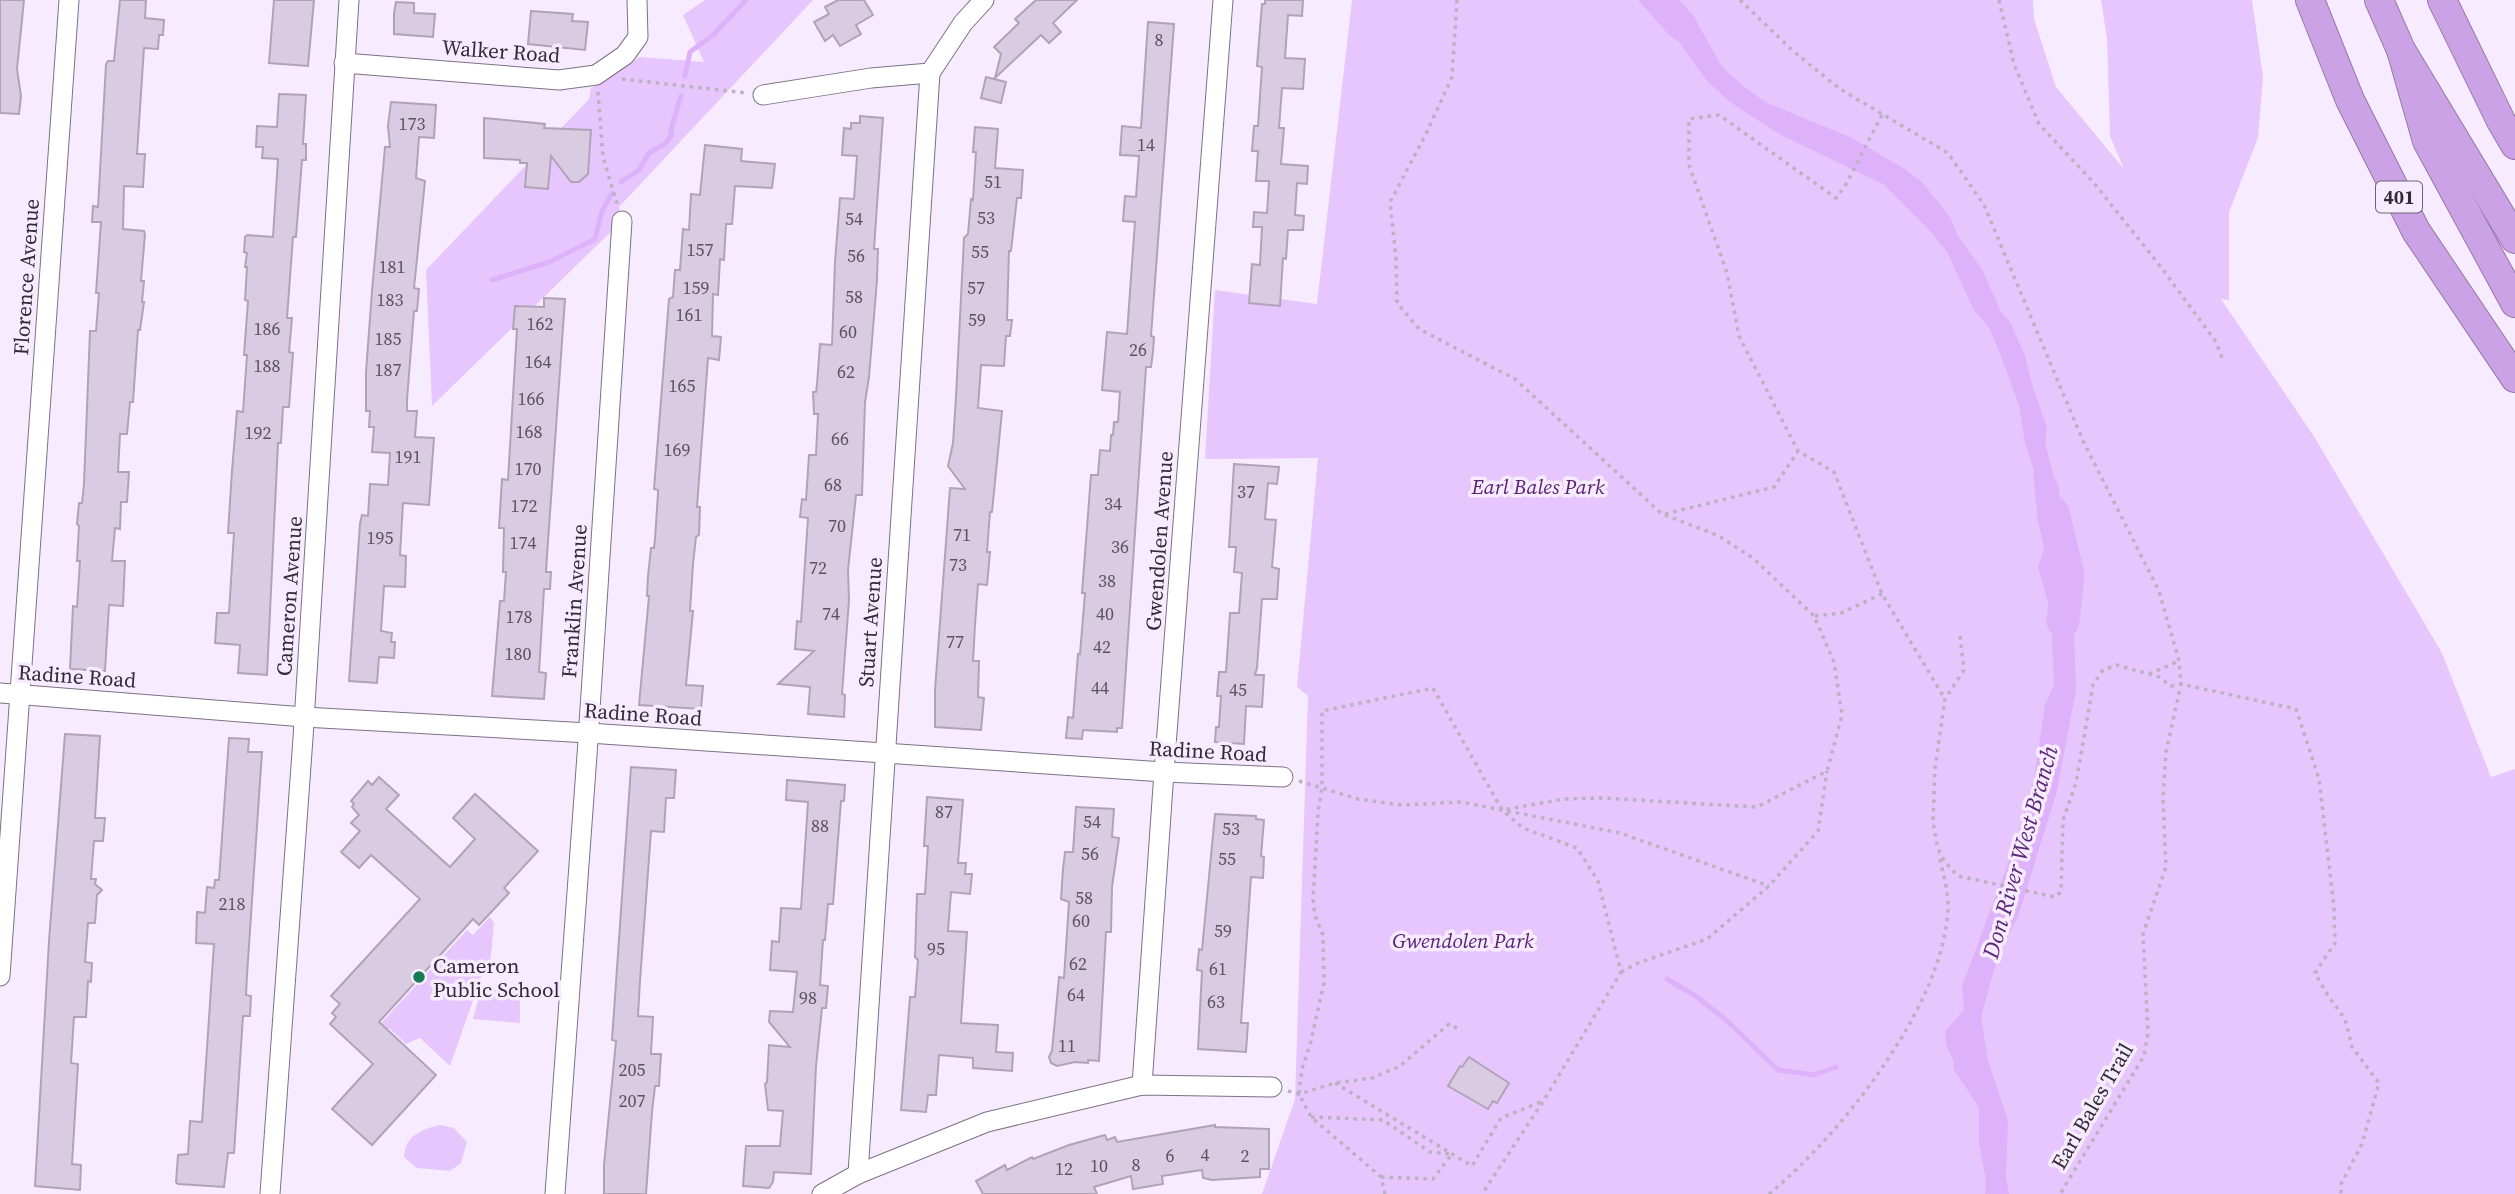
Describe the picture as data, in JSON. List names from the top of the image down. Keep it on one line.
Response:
{"streets":{"highway":["401"],"street":["Walker Road","Florence Avenue","Gwendolen Avenue","Cameron Avenue","Franklin Avenue","Stuart Avenue","Radine Road"],"path":["Earl Bales Trail"]},"crossings":[["Walker Road","Cameron Avenue"],["Florence Avenue","Radine Road"],["Gwendolen Avenue","Radine Road"],["Cameron Avenue","Radine Road"],["Franklin Avenue","Radine Road"],["Stuart Avenue","Radine Road"]],"water":["Don River West Branch"],"parks":["Earl Bales Park","Gwendolen Park"],"places":["Cameron Public School"],"house_numbers":["8","173","14","51","53","54","157","55","56","181","159","57","58","183","161","59","162","186","60","185","26","164","188","187","62","165","166","168","192","66","169","191","170","68","37","34","172","70","71","195","174","36","73","72","38","74","40","178","77","42","180","44","45","87","54","88","53","56","55","58","218","60","59","95","62","61","64","98","63","11","205","207","4","6","2","8","10","12"]}
